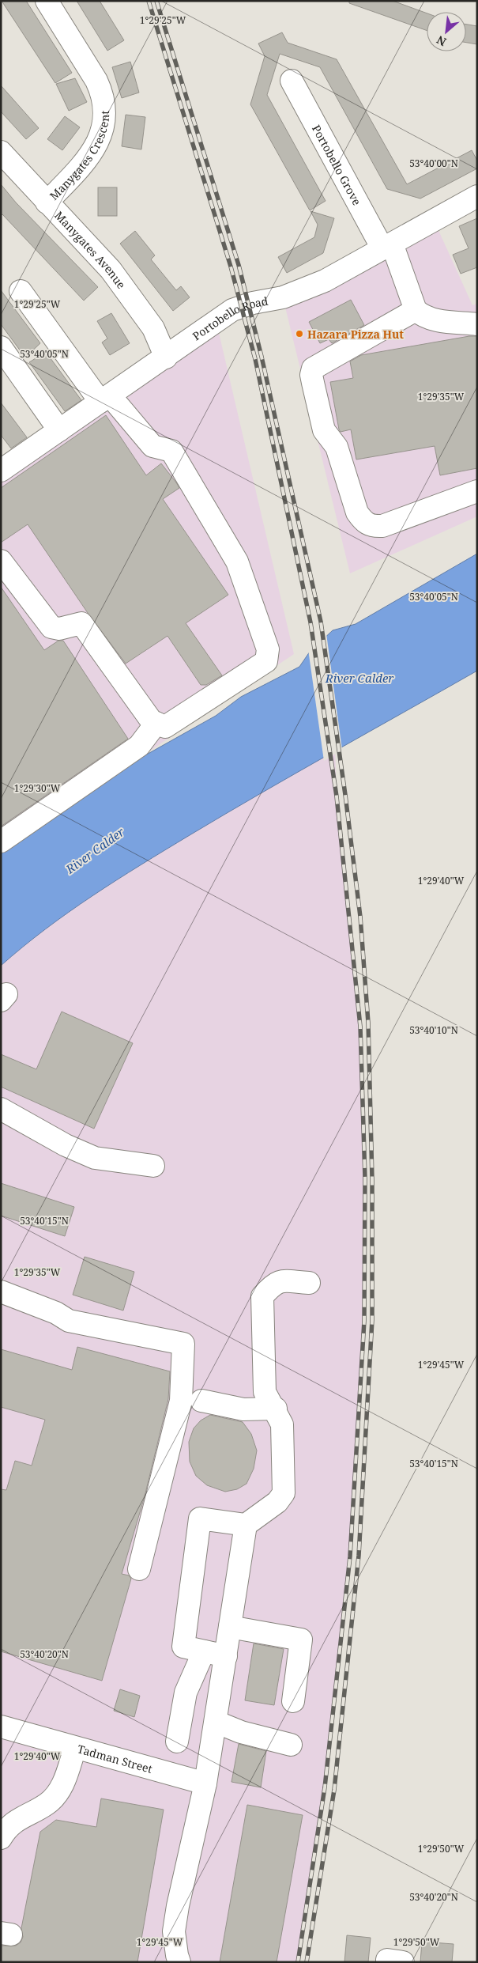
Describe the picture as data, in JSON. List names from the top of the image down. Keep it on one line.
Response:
{"streets":{"street":["Manygates Crescent","Portobello Grove","Manygates Avenue","Portobello Road","Tadman Street"]},"crossings":[["Manygates Crescent","Manygates Avenue"],["Portobello Grove","Portobello Road"],["Manygates Avenue","Portobello Road"]],"water":["River Calder"],"places":["Hazara Pizza Hut"],"north":"bottom left","coordinates":["1°29'25\"W","53°40'00\"N","53°40'05\"N","1°29'35\"W","1°29'30\"W","1°29'40\"W","53°40'10\"N","53°40'15\"N","1°29'45\"W","53°40'20\"N","1°29'50\"W"]}
